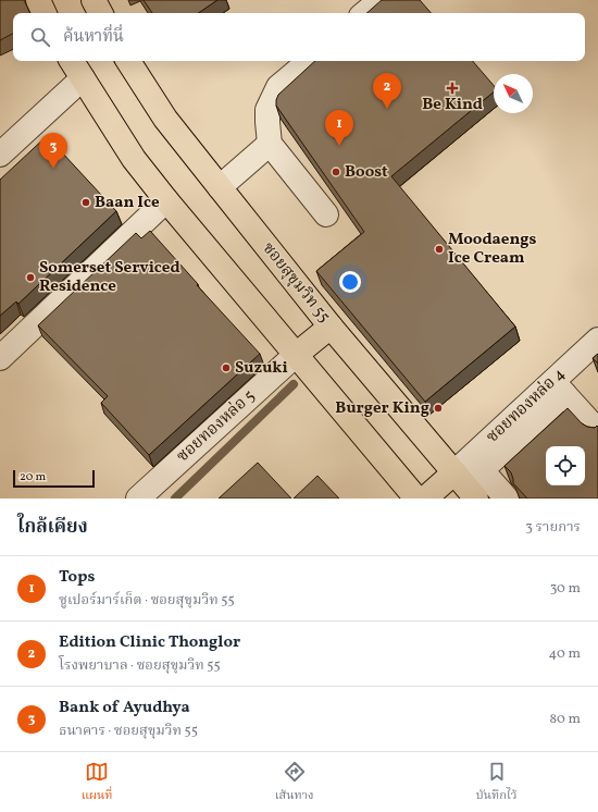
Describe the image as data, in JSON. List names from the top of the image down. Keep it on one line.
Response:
{"streets":{"main road":["ซอยสุขุมวิท 55"],"street":["ซอยทองหล่อ 4","ซอยทองหล่อ 5"]},"crossings":[["ซอยสุขุมวิท 55","ซอยทองหล่อ 4"]],"places":{"health":["Be Kind"],"other":["Boost","Baan Ice","Moodaengs Ice Cream","Somerset Serviced Residence","Suzuki","Burger King"]},"scale_bar":"20 m","north":"top left","page":{"search":"ค้นหาที่นี่","pins":["2","1","3"],"scale":"20 m","heading":["ใกล้เคียง","3 รายการ"],"list":[{"mark":"1","name":"Tops","note":"ซูเปอร์มาร์เก็ต · ซอยสุขุมวิท 55","value":"30 m"},{"mark":"2","name":"Edition Clinic Thonglor","note":"โรงพยาบาล · ซอยสุขุมวิท 55","value":"40 m"},{"mark":"3","name":"Bank of Ayudhya","note":"ธนาคาร · ซอยสุขุมวิท 55","value":"80 m"}],"nav":["แผนที่","เส้นทาง","บันทึกไว้"]}}
